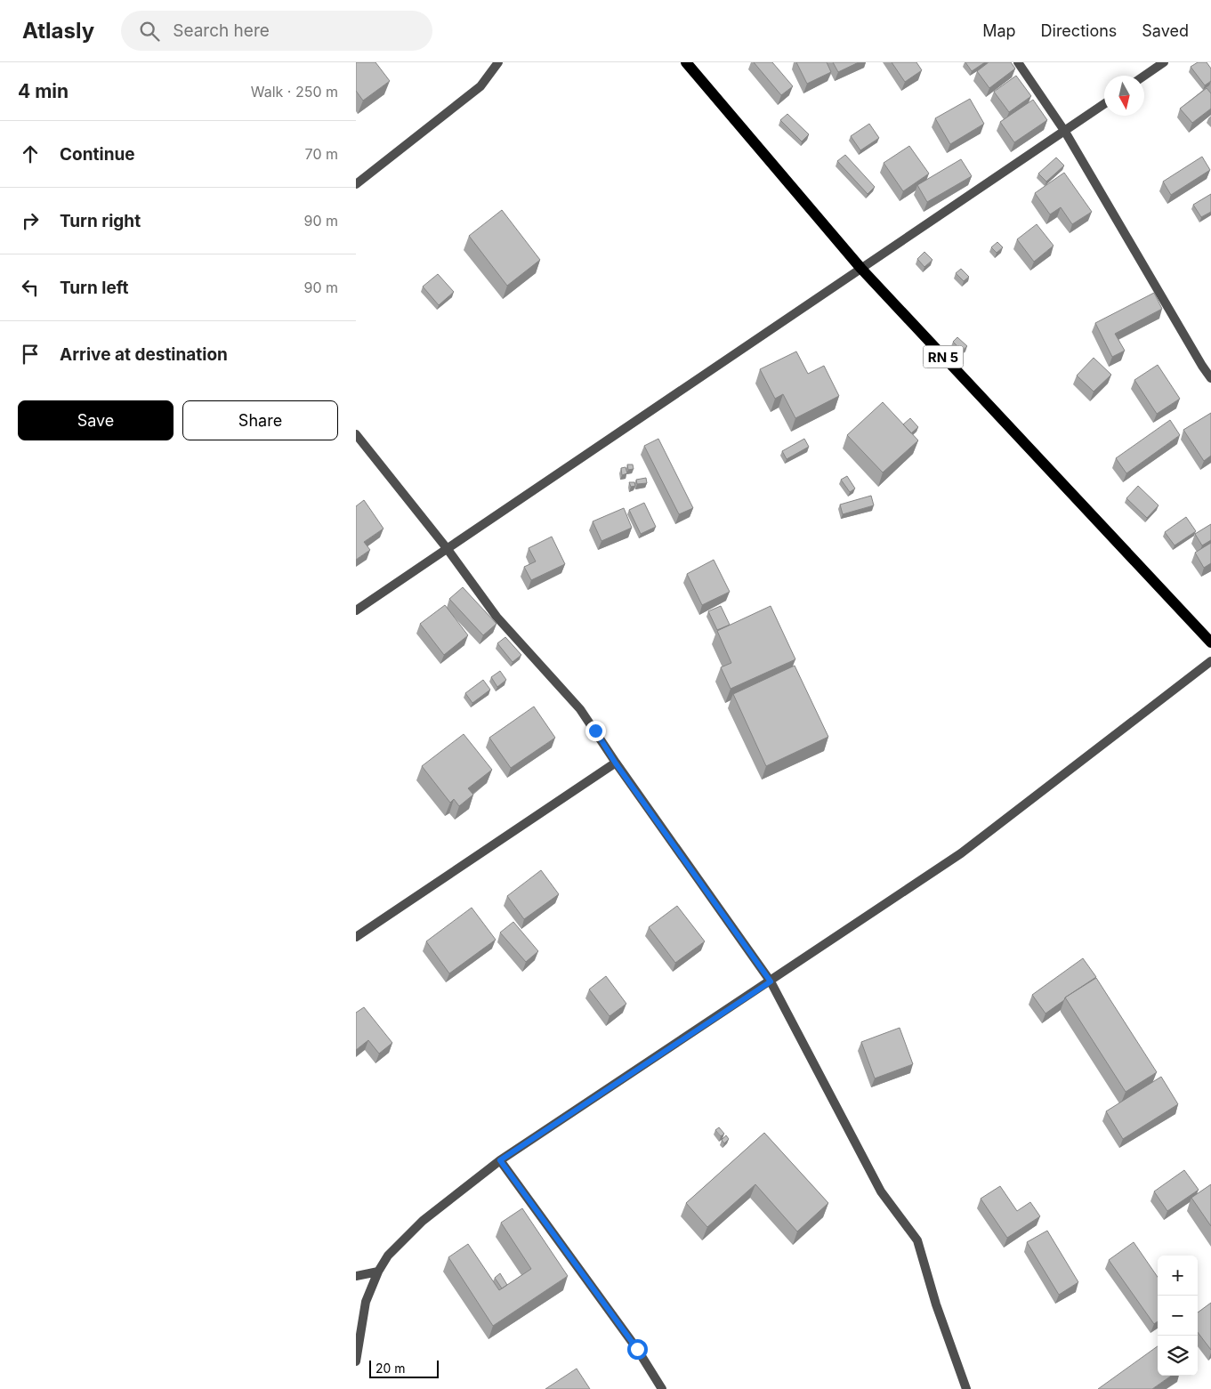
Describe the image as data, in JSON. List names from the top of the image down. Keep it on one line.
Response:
{"streets":{"main road":["RN 5"]},"scale_bar":"20 m","north":"bottom","page":{"header":"Atlasly","search":"Search here","nav":["Map","Directions","Saved"],"heading":["4 min","Walk · 250 m"],"list":[["Continue","70 m"],["Turn right","90 m"],["Turn left","90 m"],"Arrive at destination"],"buttons":["Save","Share"],"map_buttons":["+","−"],"scale":"20 m"}}
